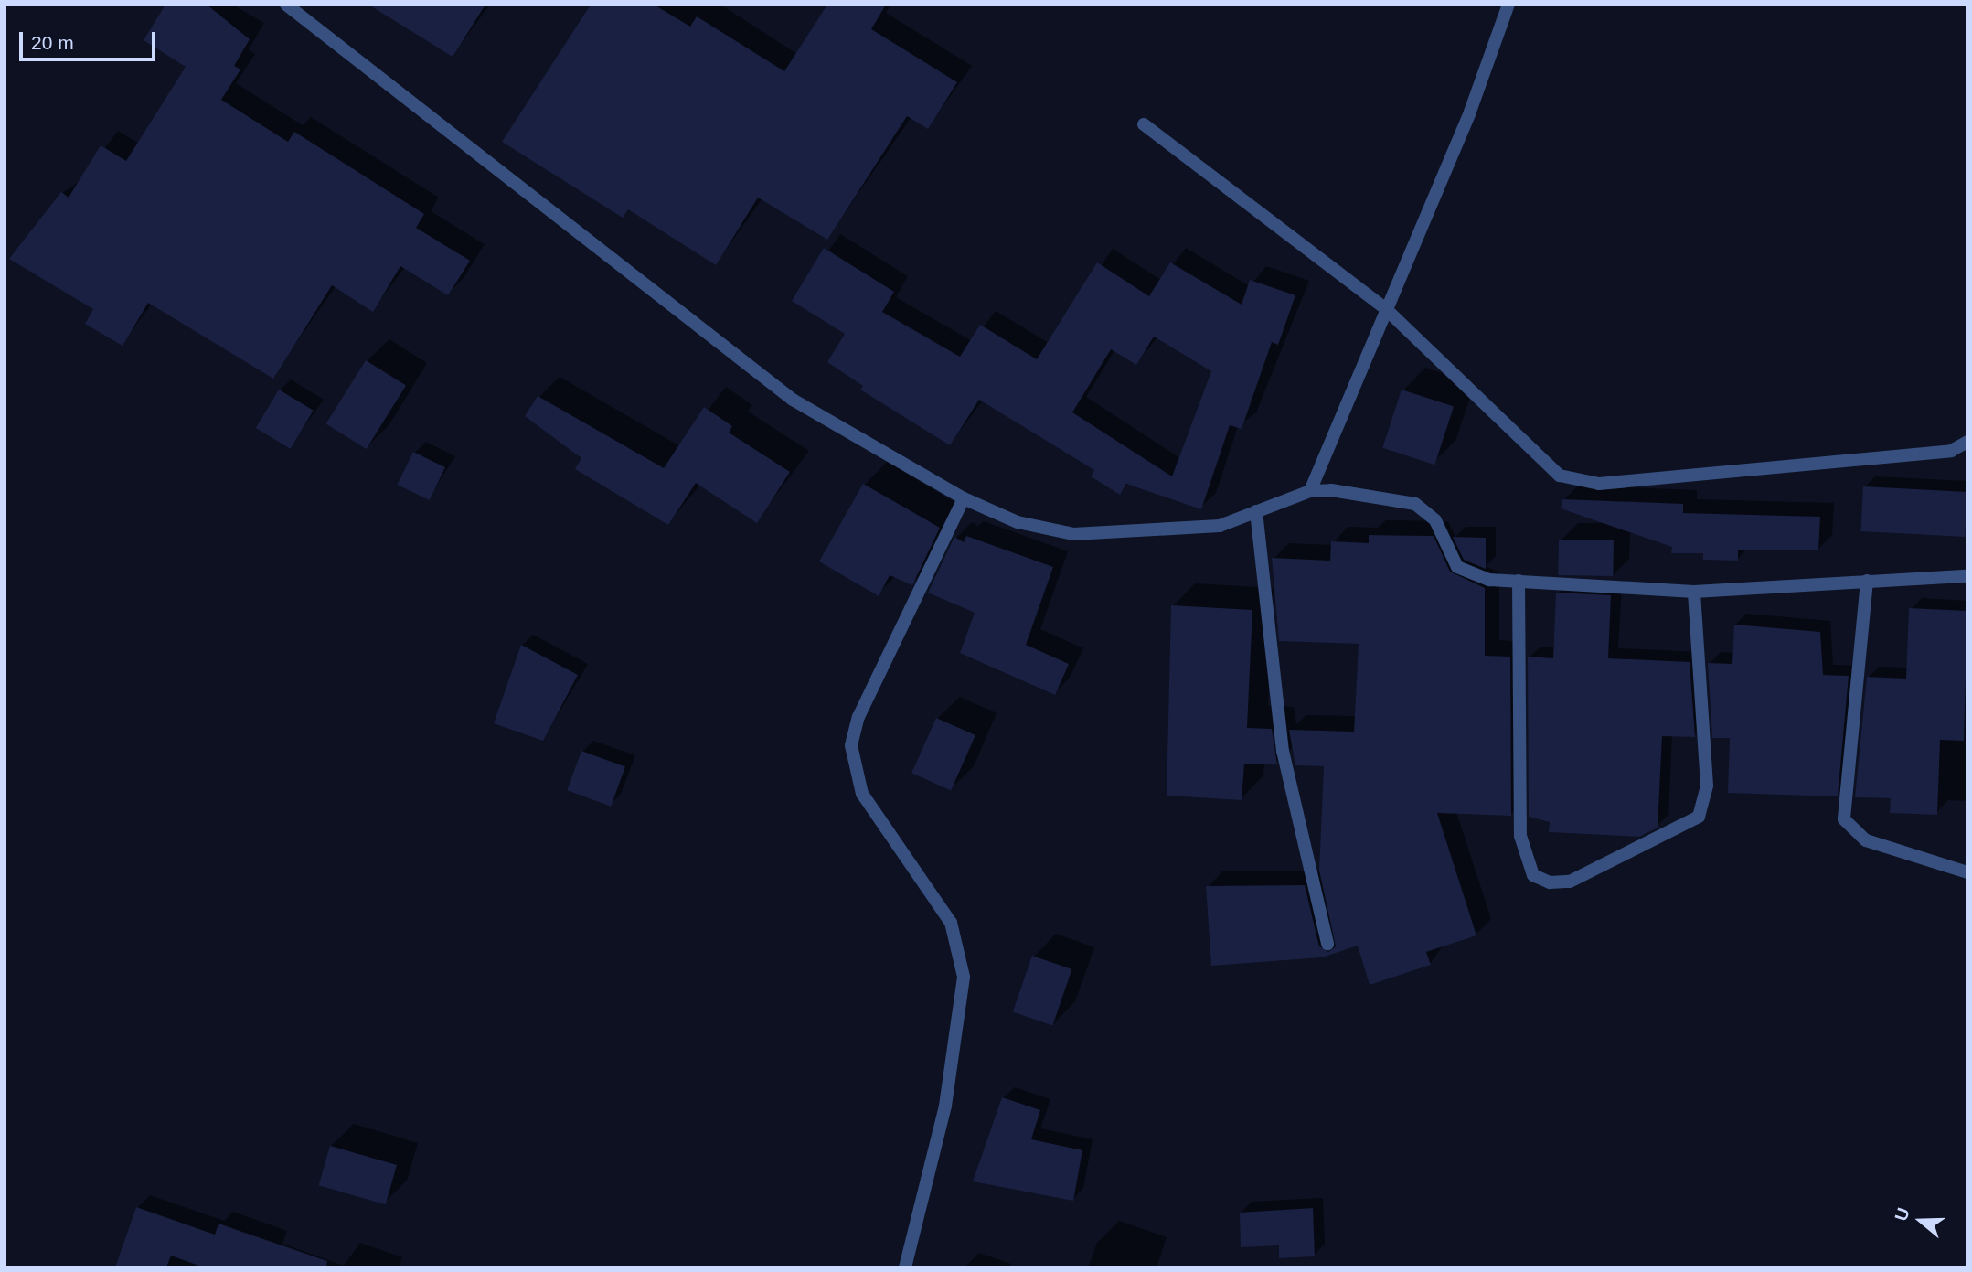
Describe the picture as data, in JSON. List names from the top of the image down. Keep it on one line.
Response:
{"scale_bar":"20 m","north":"left"}
